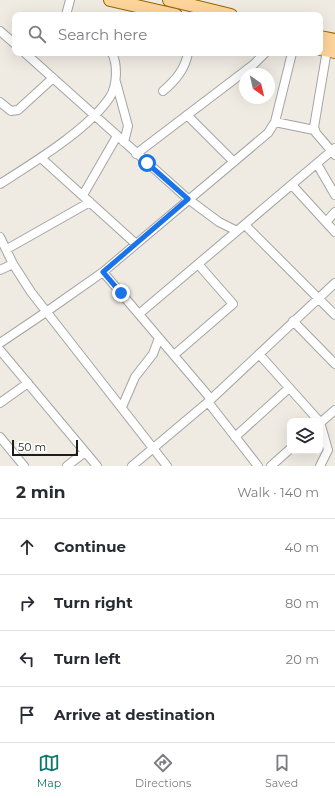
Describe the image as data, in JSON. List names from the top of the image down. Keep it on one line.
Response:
{"scale_bar":"50 m","north":"bottom right","page":{"search":"Search here","scale":"50 m","heading":["2 min","Walk · 140 m"],"list":[["Continue","40 m"],["Turn right","80 m"],["Turn left","20 m"],"Arrive at destination"],"nav":["Map","Directions","Saved"]}}
